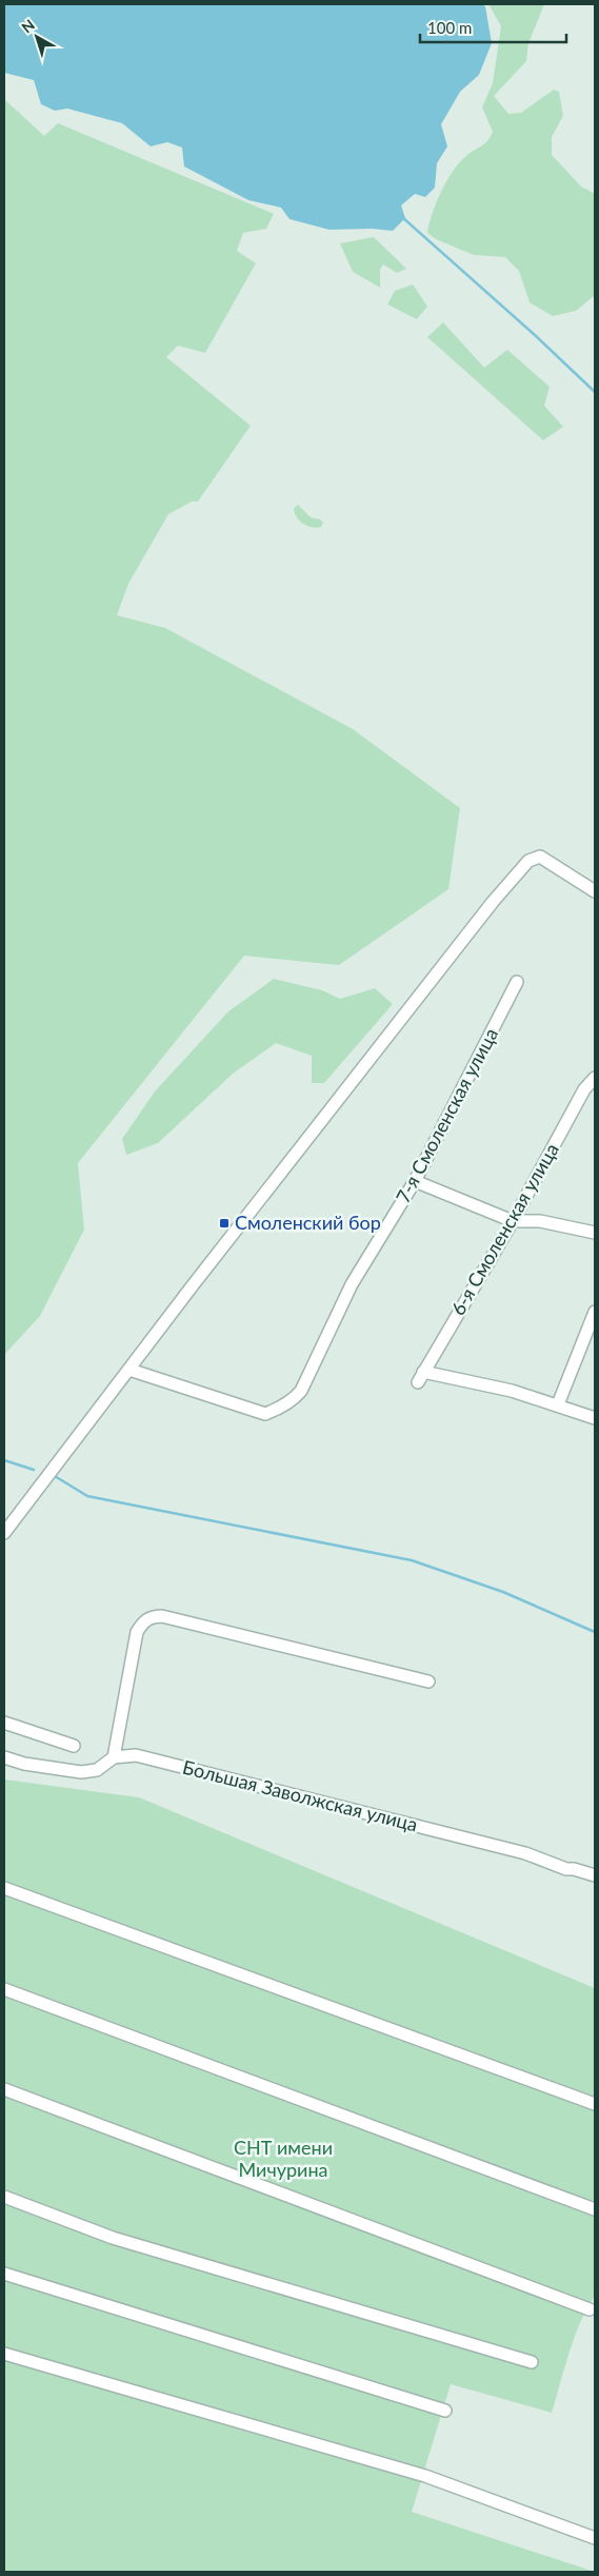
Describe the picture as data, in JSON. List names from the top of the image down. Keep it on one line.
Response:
{"streets":{"street":["7-я Смоленская улица","6-я Смоленская улица","Большая Заволжская улица"]},"parks":["СНТ имени Мичурина"],"places":{"transit":["Смоленский бор"]},"scale_bar":"100 m","north":"top left"}
